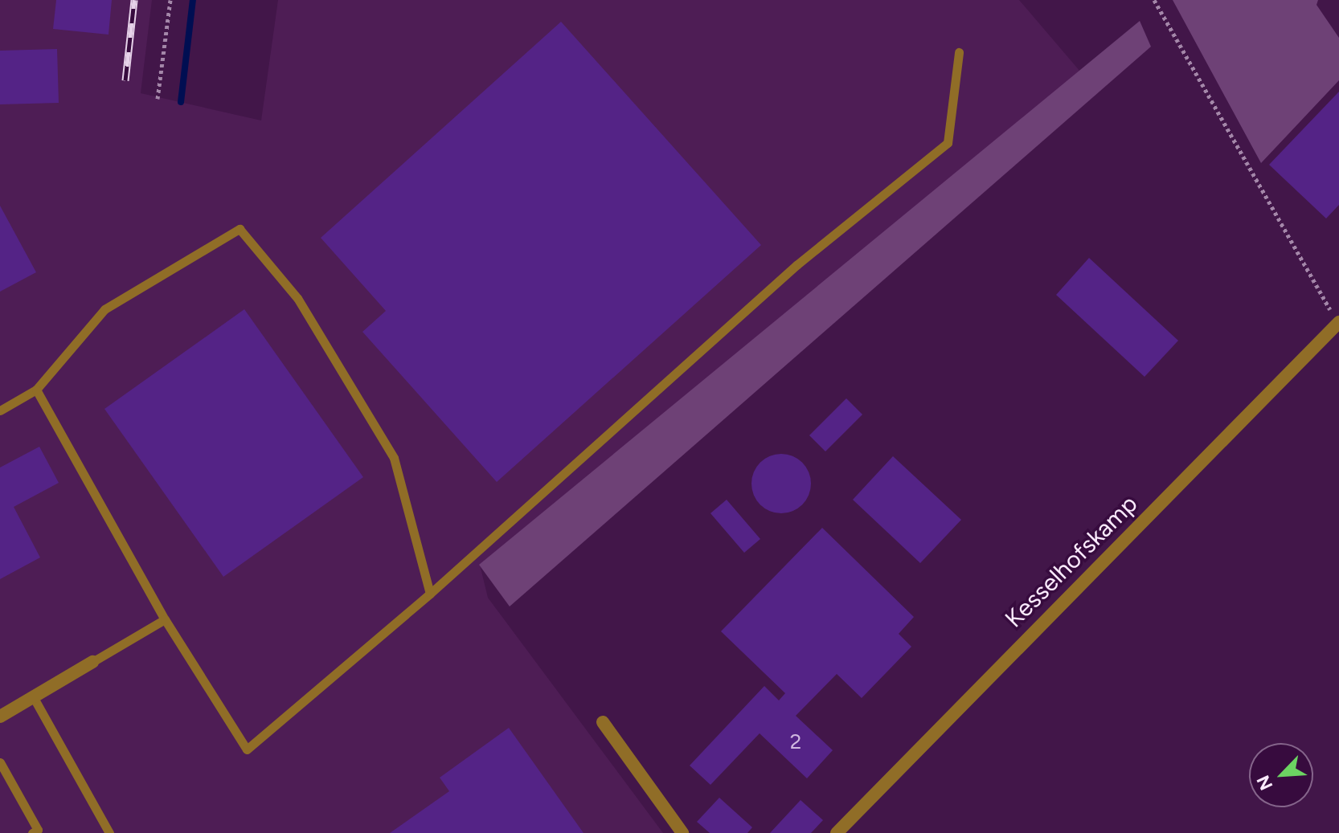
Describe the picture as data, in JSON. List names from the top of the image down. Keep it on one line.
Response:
{"streets":{"street":["Kesselhofskamp"]},"house_numbers":["2"],"north":"bottom left"}
